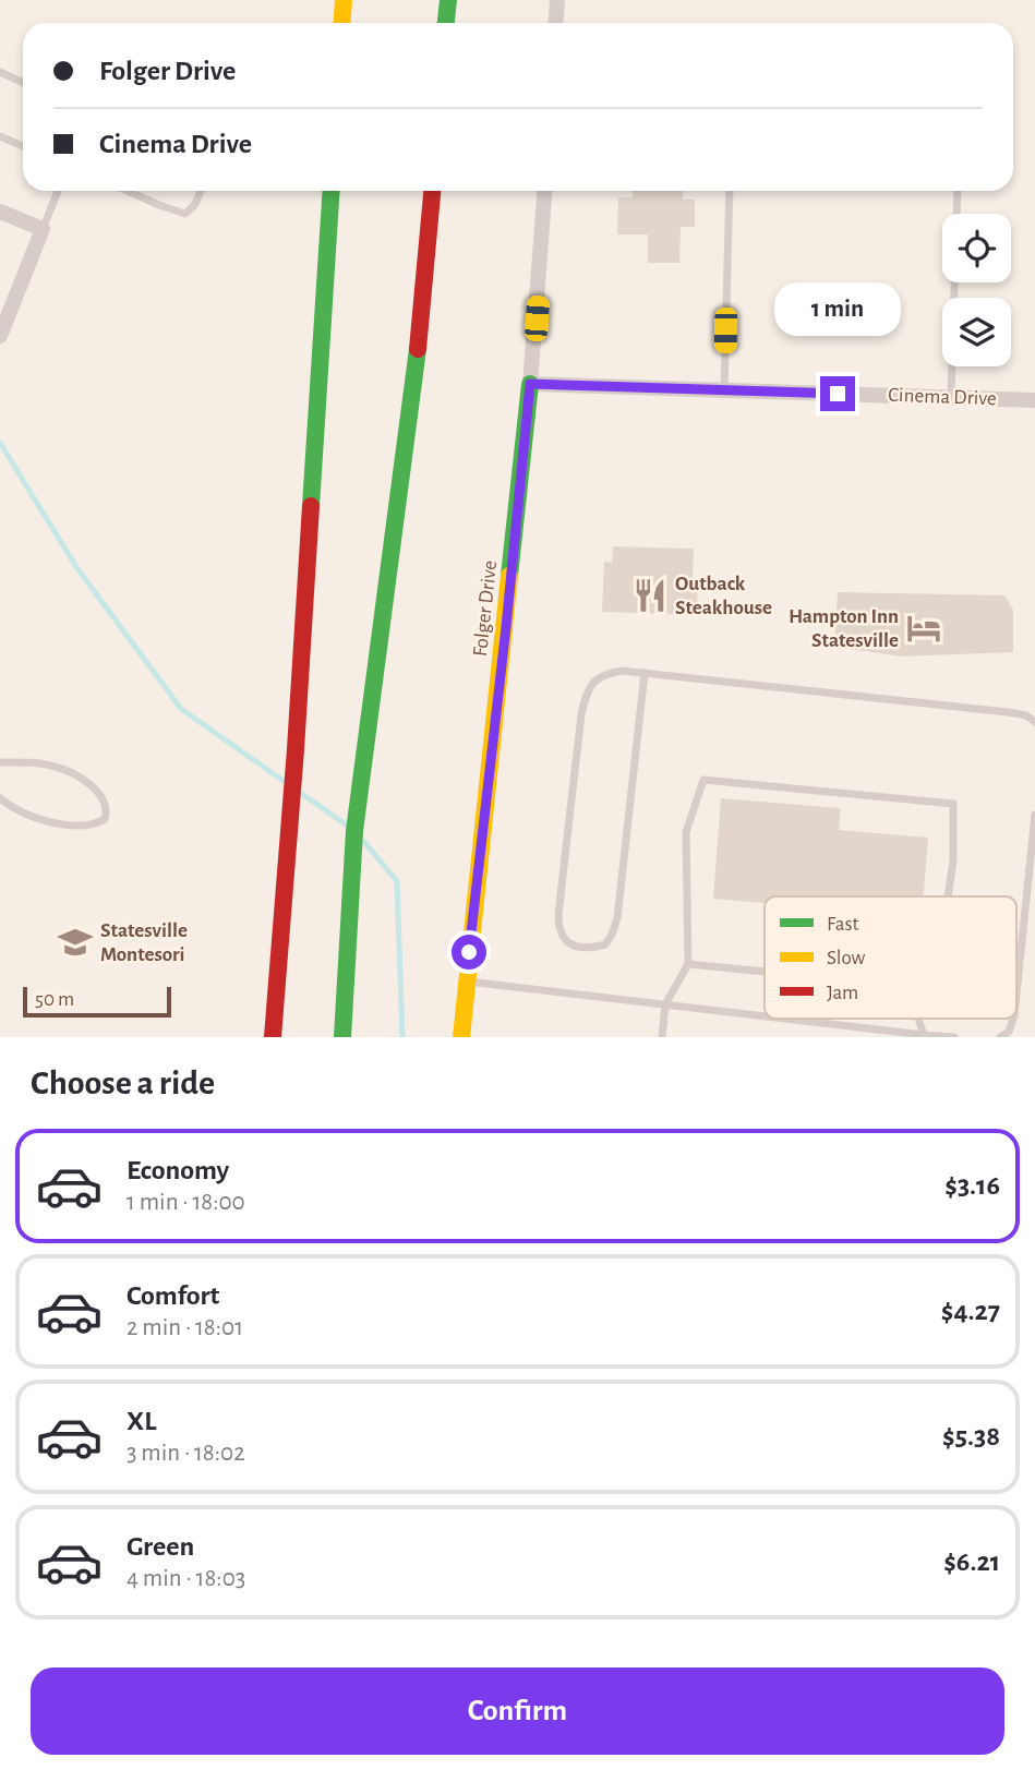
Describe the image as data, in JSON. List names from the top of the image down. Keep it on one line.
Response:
{"streets":{"main road":["Folger Drive"],"street":["Cinema Drive"]},"crossings":[["Cinema Drive","Folger Drive"]],"places":{"restaurant":["Outback Steakhouse"],"hotel":["Hampton Inn Statesville"],"school or university":["Statesville Montesori"]},"legend":["Fast","Slow","Jam"],"scale_bar":"50 m","page":{"banner":["Folger Drive","Cinema Drive"],"bubble":"1 min","scale":"50 m","heading":"Choose a ride","list":[{"name":"Economy","note":"1 min · 18:00","value":"$3.16"},{"name":"Comfort","note":"2 min · 18:01","value":"$4.27"},{"name":"XL","note":"3 min · 18:02","value":"$5.38"},{"name":"Green","note":"4 min · 18:03","value":"$6.21"}],"buttons":"Confirm"}}
